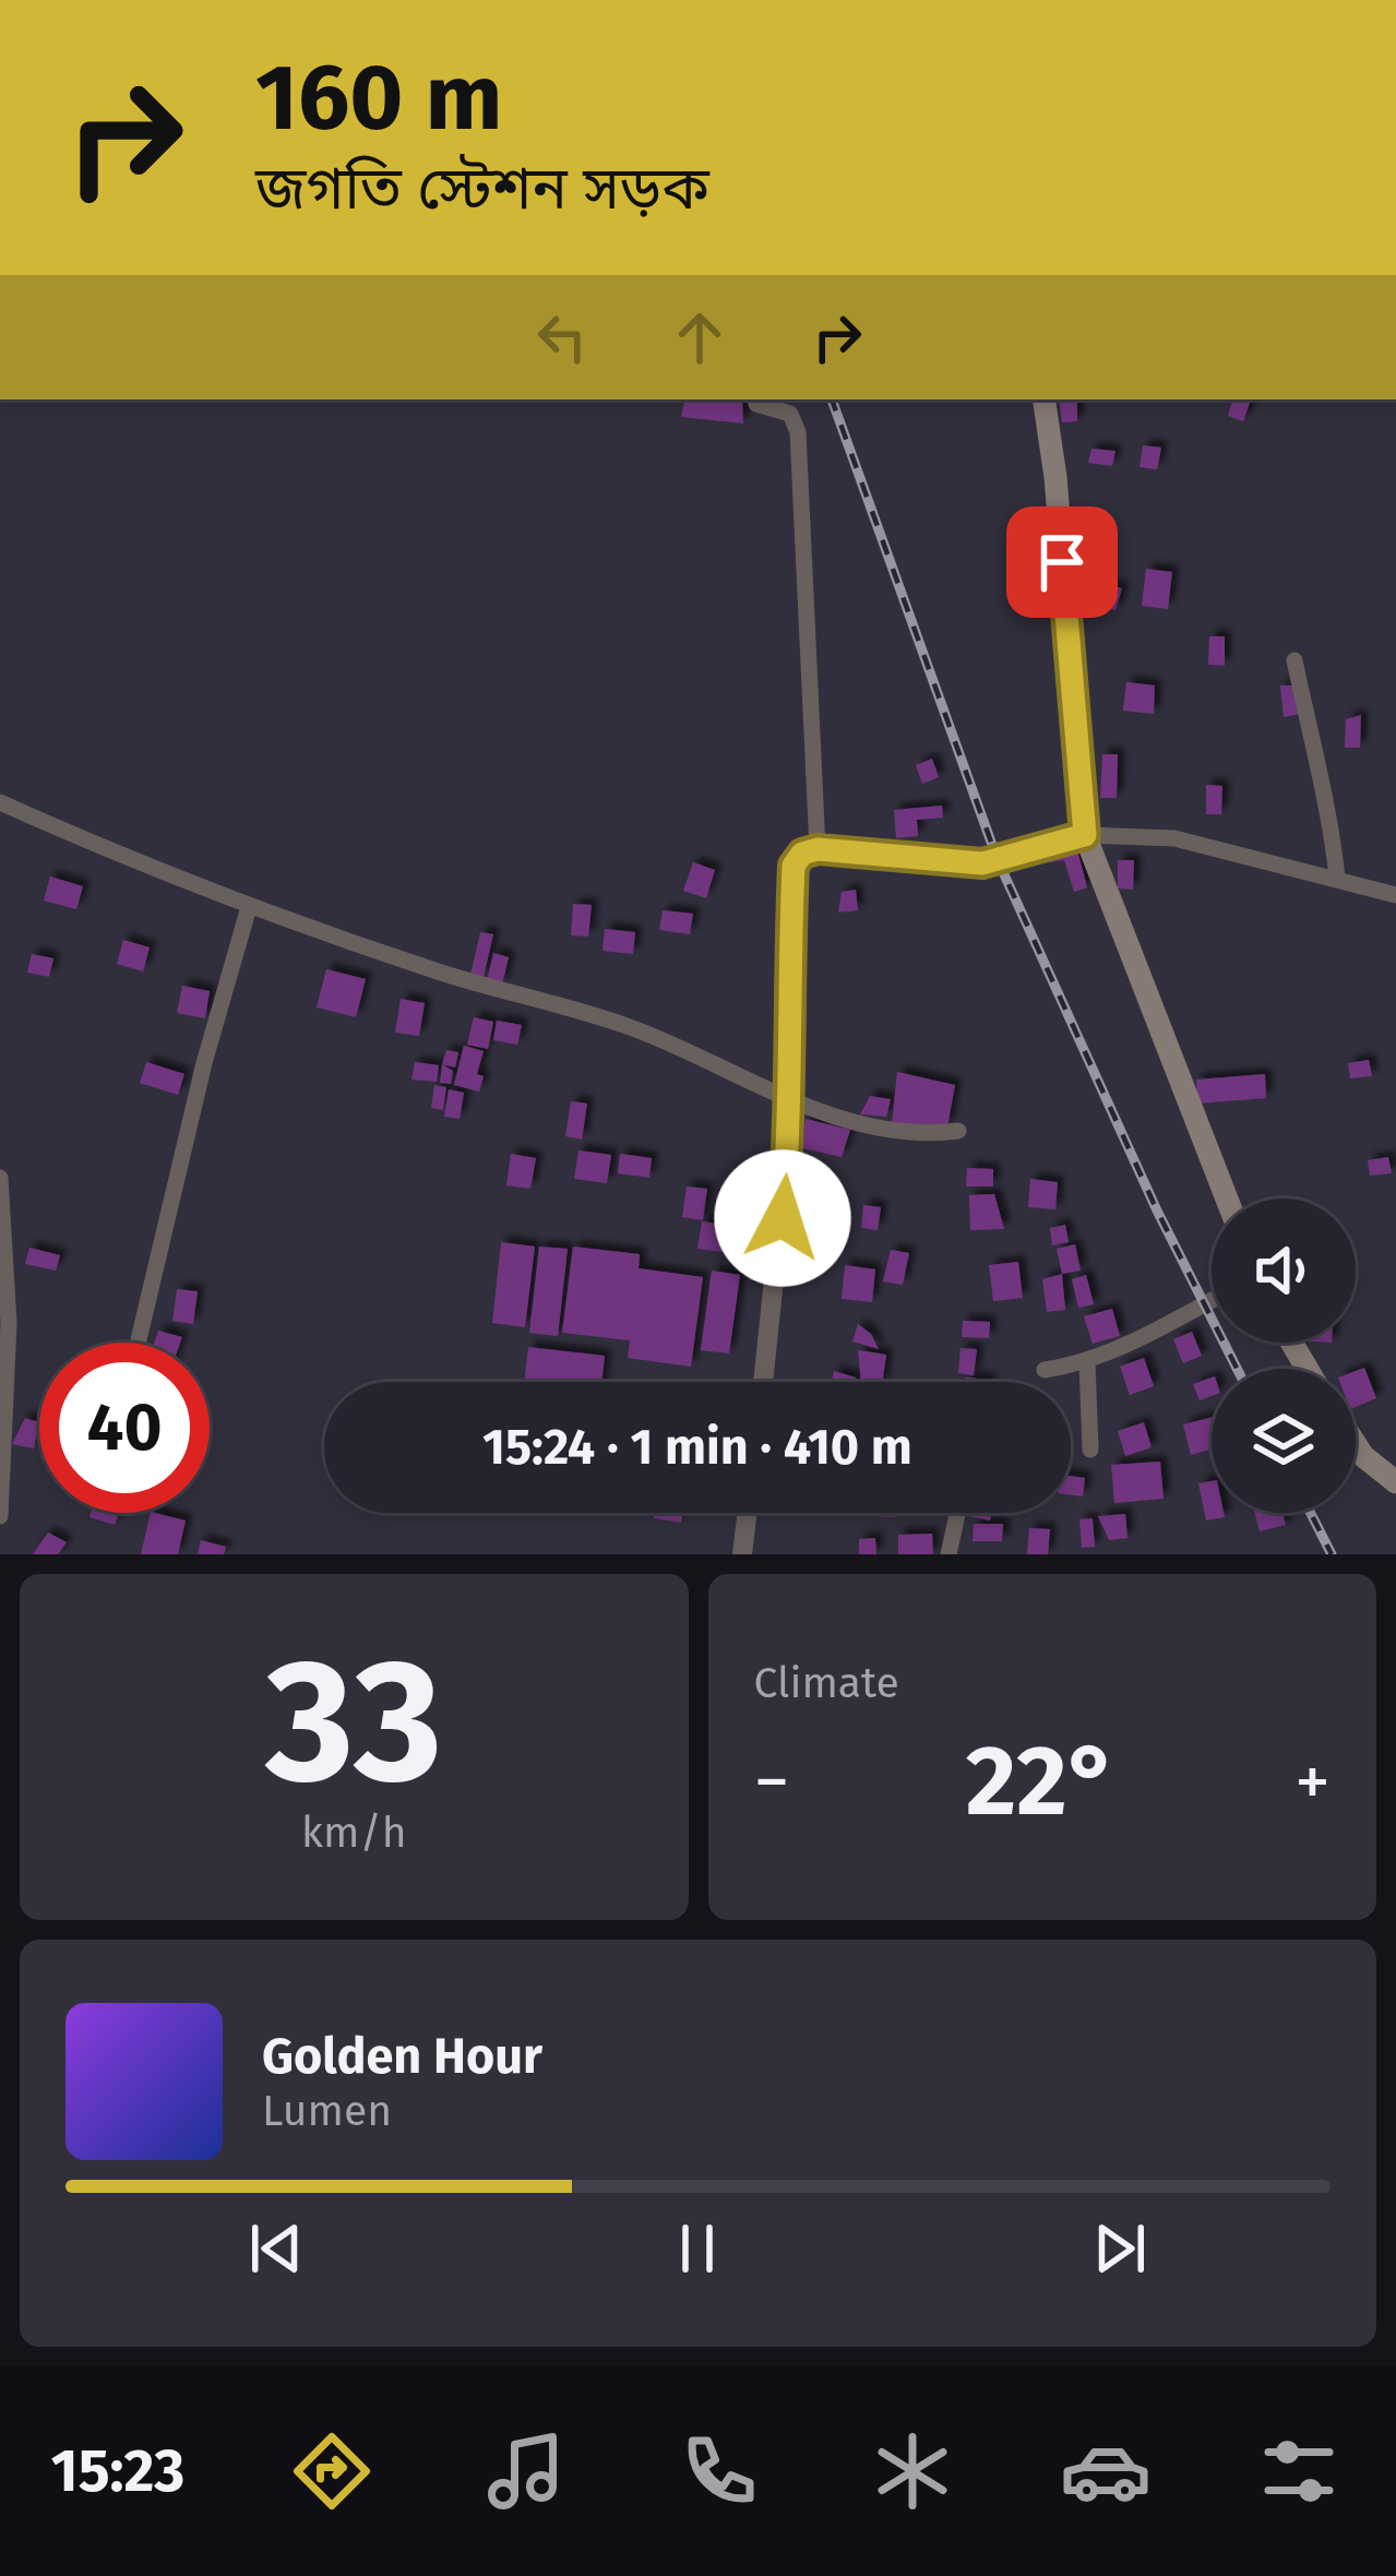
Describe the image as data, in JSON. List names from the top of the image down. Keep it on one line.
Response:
{"page":{"turn":["160 m","জগতি স্টেশন সড়ক"],"limit":"40","trip":"15:24 · 1 min · 410 m","tile":[["33","km/h"],"Climate"],"heat":["−","22°","+"],"song":["Golden Hour","Lumen"],"tabs":"15:23"}}
